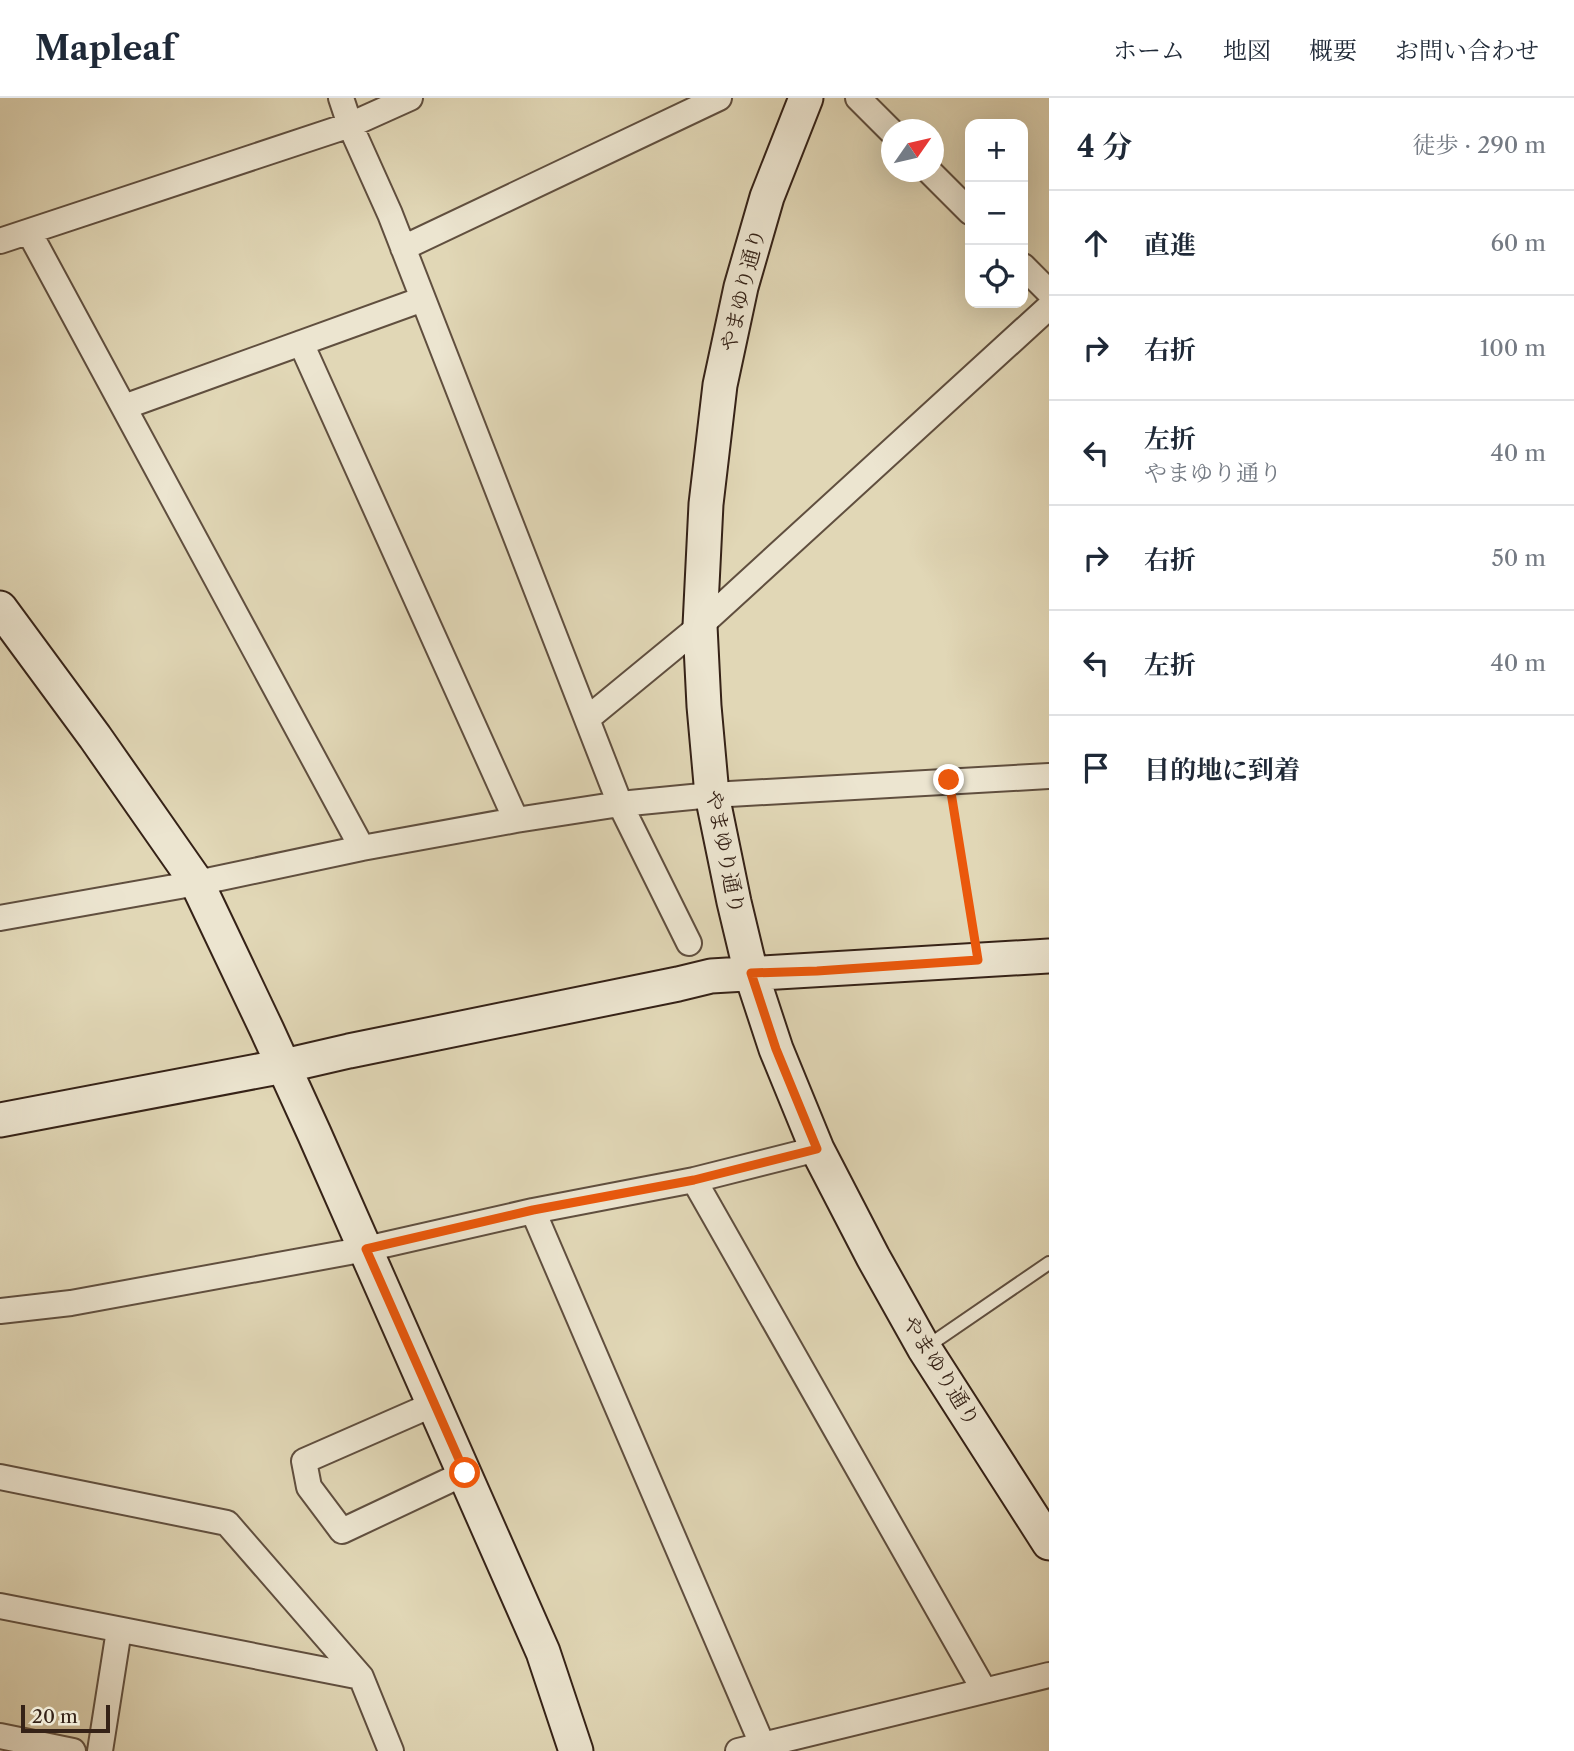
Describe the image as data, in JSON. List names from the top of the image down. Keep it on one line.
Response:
{"streets":{"street":["やまゆり通り"]},"scale_bar":"20 m","north":"top right","page":{"header":"Mapleaf","nav":["ホーム","地図","概要","お問い合わせ"],"heading":["4 分","徒歩 · 290 m"],"map_buttons":["+","−"],"list":[["直進","60 m"],["右折","100 m"],["左折","やまゆり通り","40 m"],["右折","50 m"],["左折","40 m"],"目的地に到着"],"scale":"20 m"}}
